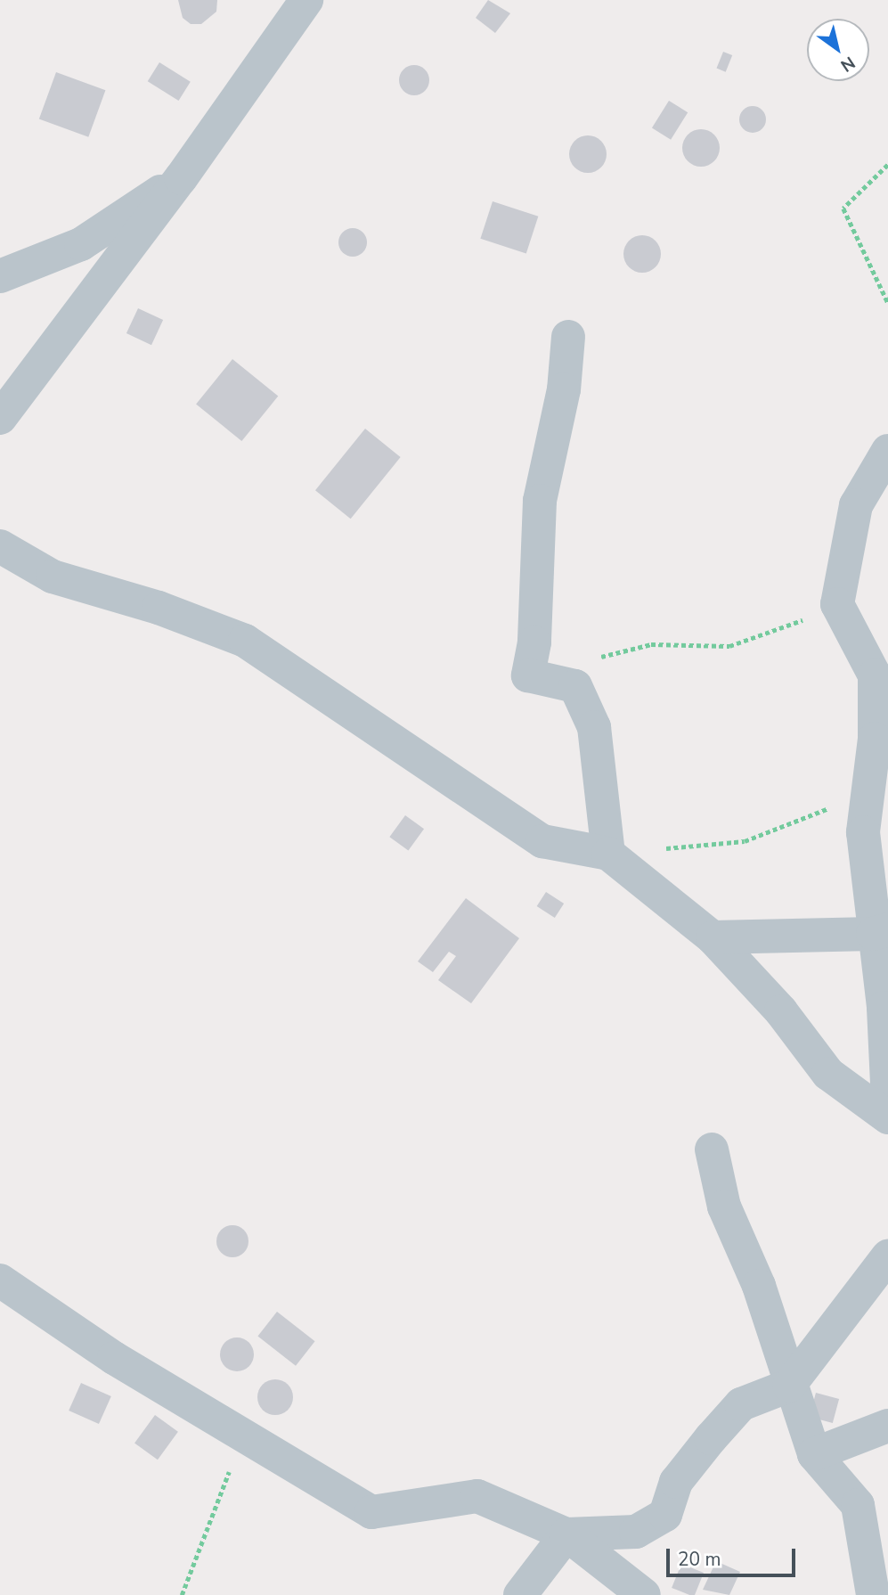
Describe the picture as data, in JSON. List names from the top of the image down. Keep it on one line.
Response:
{"scale_bar":"20 m","north":"bottom right"}
